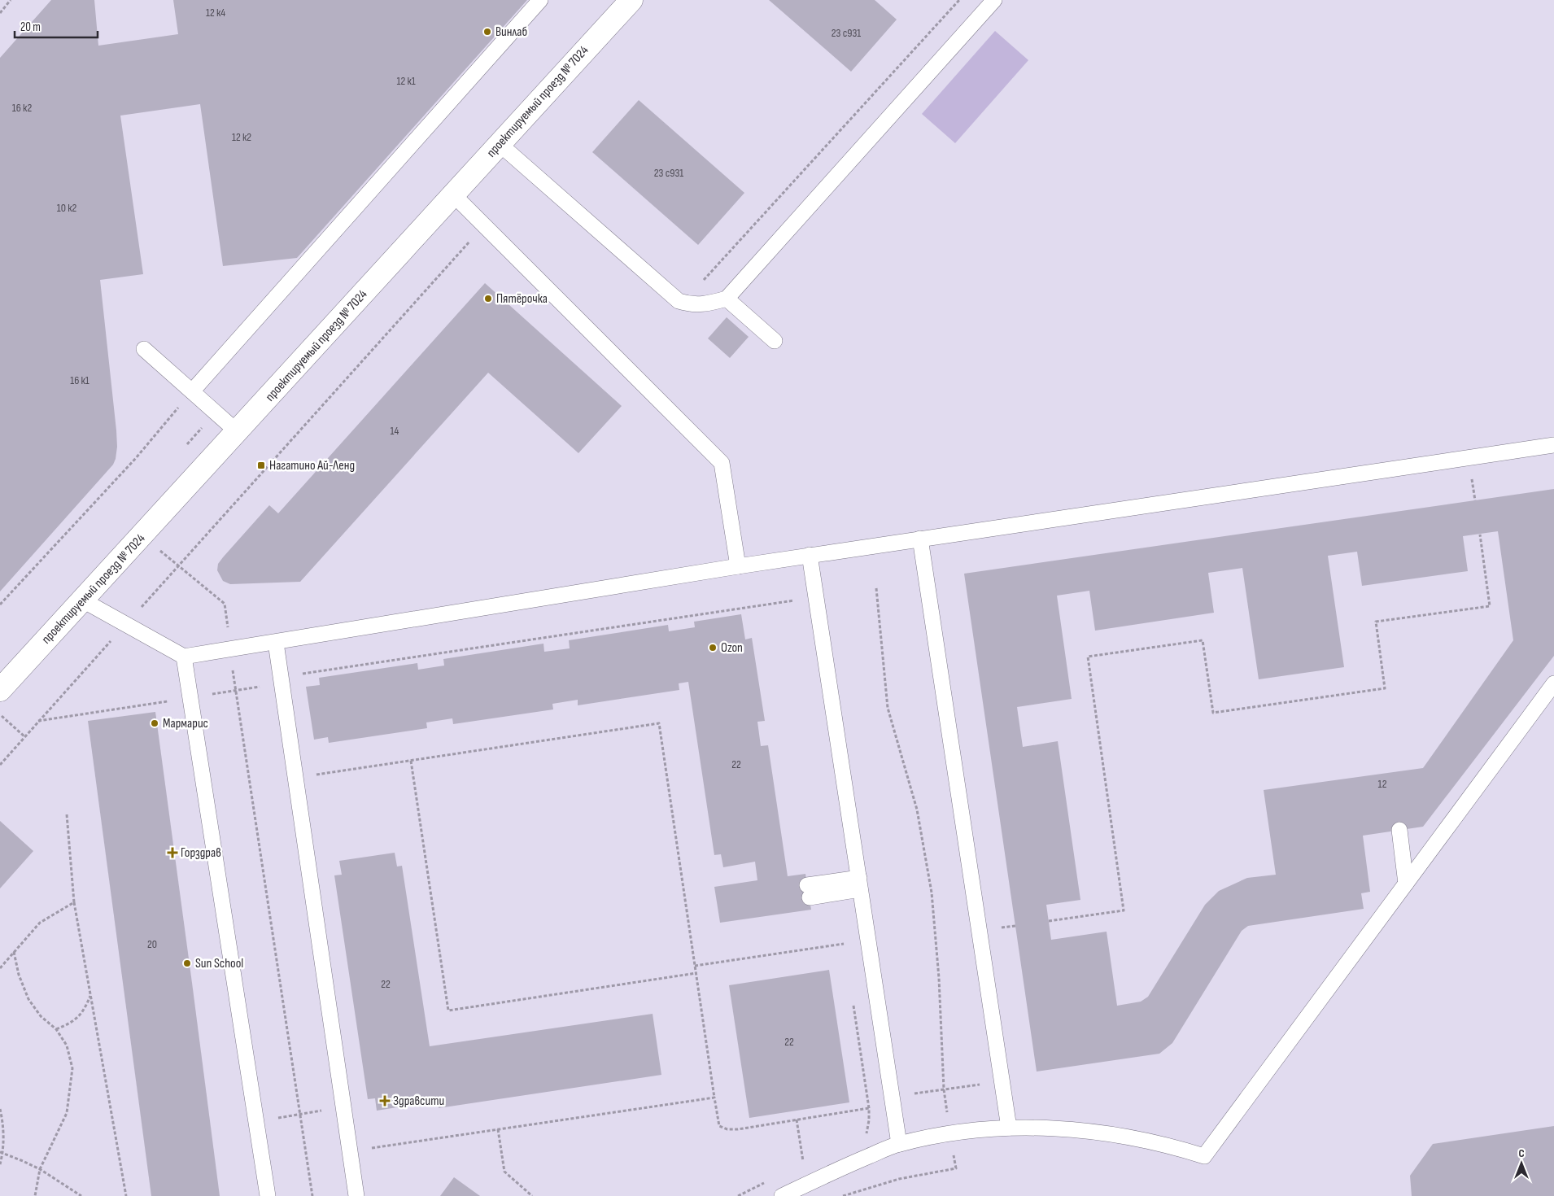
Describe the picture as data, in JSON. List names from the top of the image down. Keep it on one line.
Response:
{"streets":{"street":["проектируемый проезд № 7024"]},"places":{"other":["Винлаб","Пятёрочка","Ozon","Мармарис","Sun School"],"transit":["Нагатино Ай-Ленд"],"health":["Горздрав","Здравсити"]},"house_numbers":["12 к4","23 с931","12 к1","16 к2","12 к2","23 с931","10 к2","16 к1","14","22","12","20","22","22"],"scale_bar":"20 m","north":"top"}
